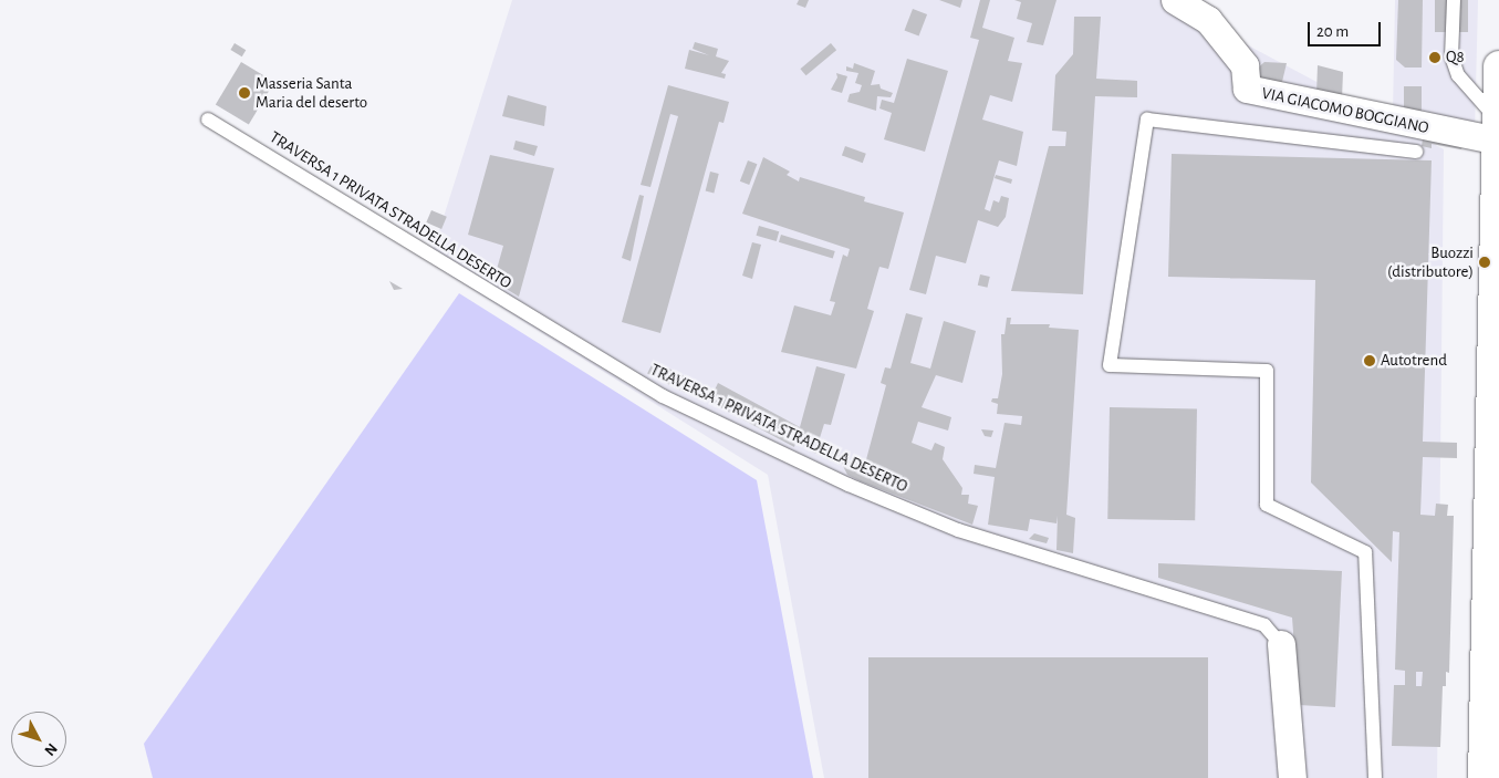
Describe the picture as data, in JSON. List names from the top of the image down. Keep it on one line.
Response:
{"streets":{"street":["VIA GIACOMO BOGGIANO"],"lane":["TRAVERSA 1 PRIVATA STRADELLA DESERTO"]},"places":["Q8","Masseria Santa Maria del deserto","Buozzi (distributore)","Autotrend"],"scale_bar":"20 m","north":"bottom right"}
